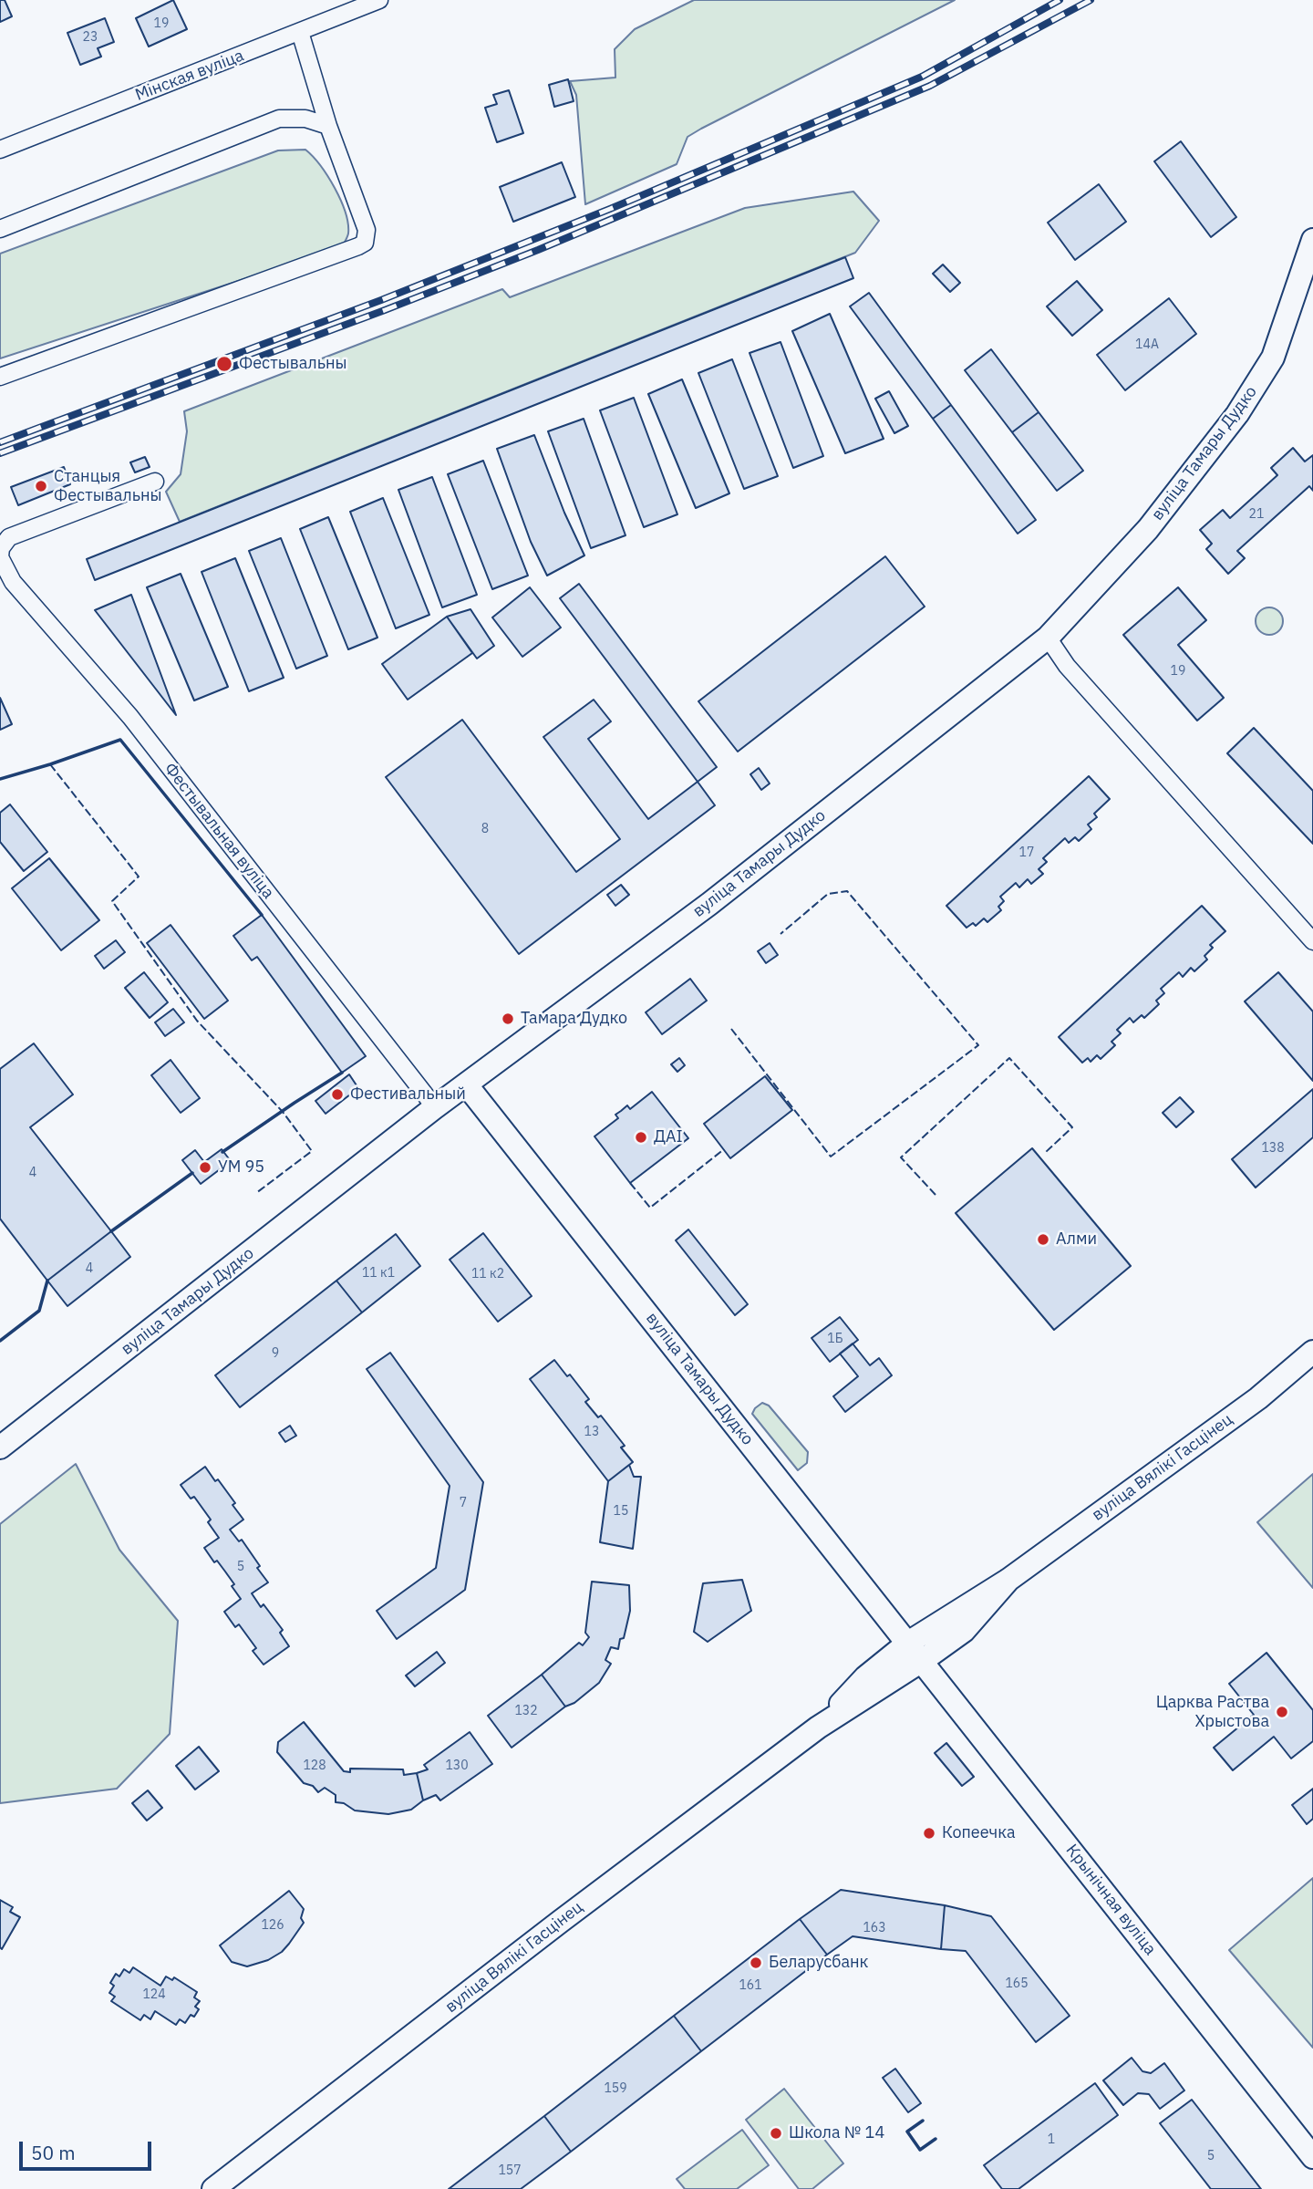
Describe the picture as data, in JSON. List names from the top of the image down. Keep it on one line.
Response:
{"streets":{"street":["Мінская вуліца","вуліца Тамары Дудко","Фестывальная вуліца","вуліца Вялікі Гасцінец","Крынічная вуліца"]},"crossings":[["вуліца Тамары Дудко","Фестывальная вуліца"],["вуліца Тамары Дудко","вуліца Вялікі Гасцінец"],["вуліца Тамары Дудко","Крынічная вуліца"],["вуліца Вялікі Гасцінец","Крынічная вуліца"]],"places":["Фестывальны","Станцыя Фестывальны","Тамара Дудко","Фестивальный","ДАІ","УМ 95","Алми","Царква Раства Хрыстова","Копеечка","Беларусбанк","Школа № 14"],"house_numbers":["19","23","14А","21","19","8","17","138","4","4","11 к1","11 к2","1Б","9","13","7","15","5","132","128","130","126","163","165","161","124","159","1","5","157"],"scale_bar":"50 m"}
